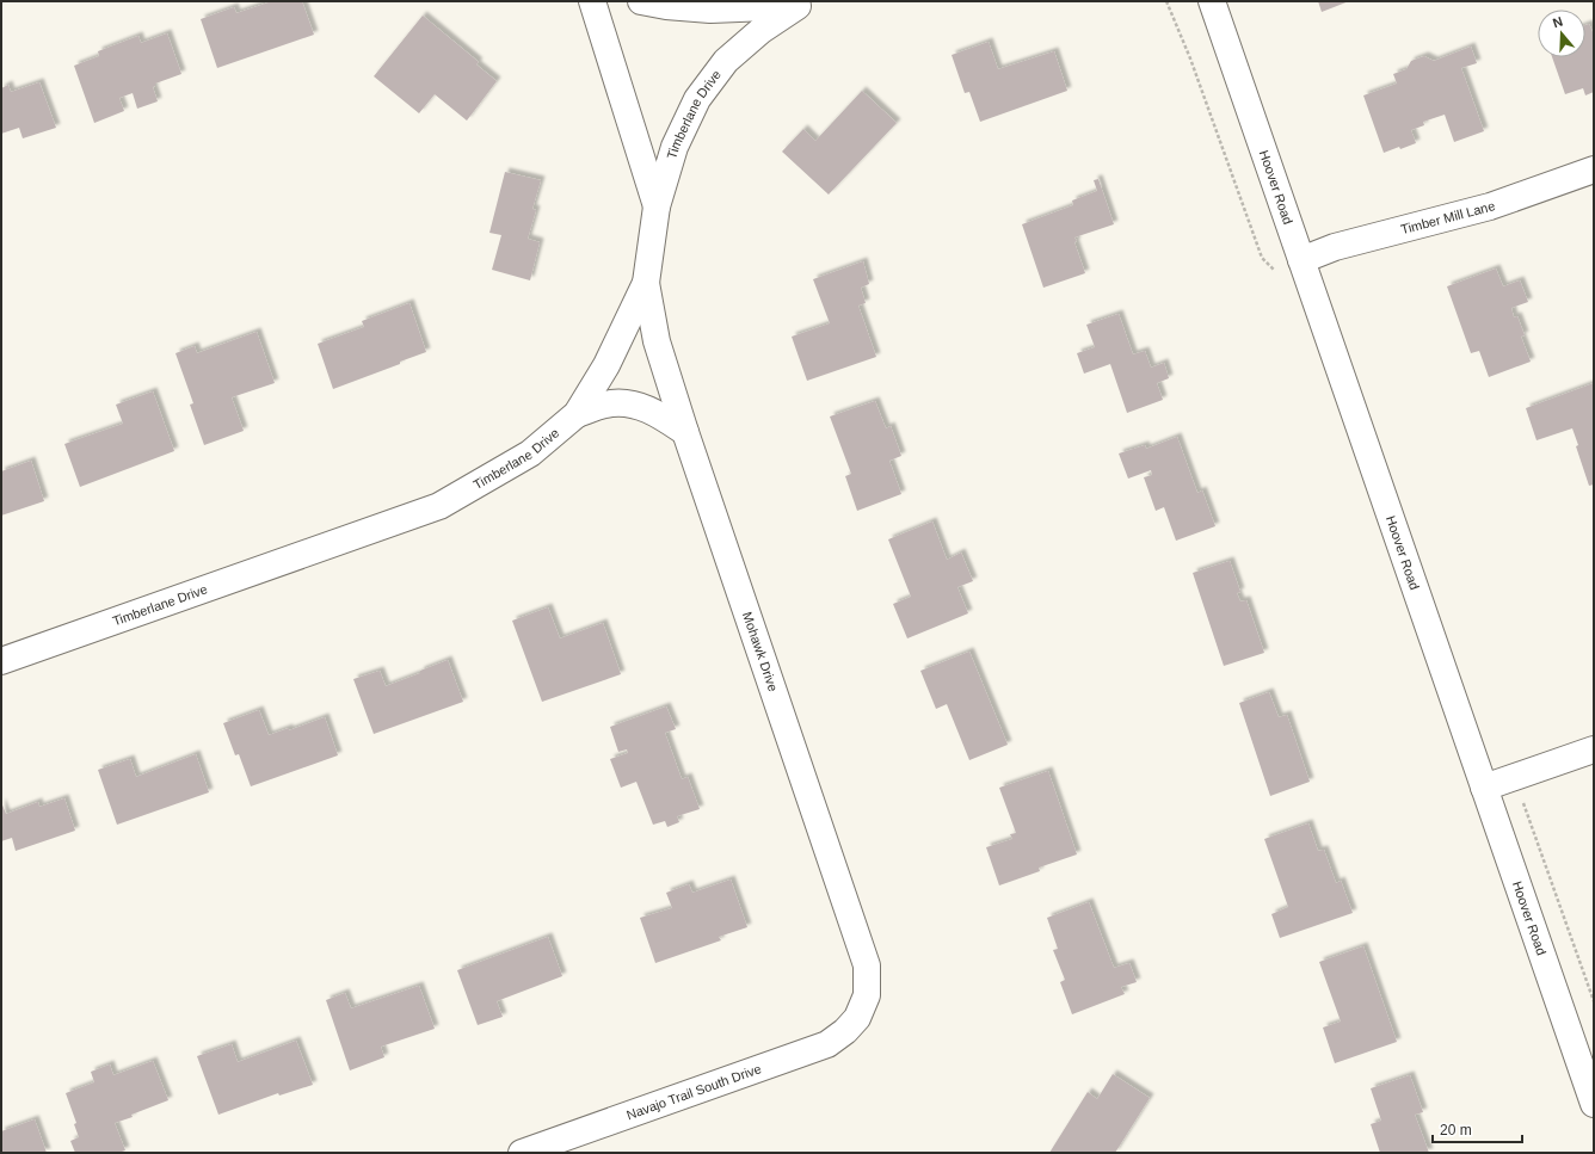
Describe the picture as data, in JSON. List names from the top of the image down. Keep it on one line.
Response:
{"streets":{"street":["Timberlane Drive","Hoover Road","Timber Mill Lane","Mohawk Drive","Navajo Trail South Drive"]},"crossings":[["Timberlane Drive","Mohawk Drive"],["Hoover Road","Timber Mill Lane"],["Mohawk Drive","Navajo Trail South Drive"]],"scale_bar":"20 m","north":"top"}
